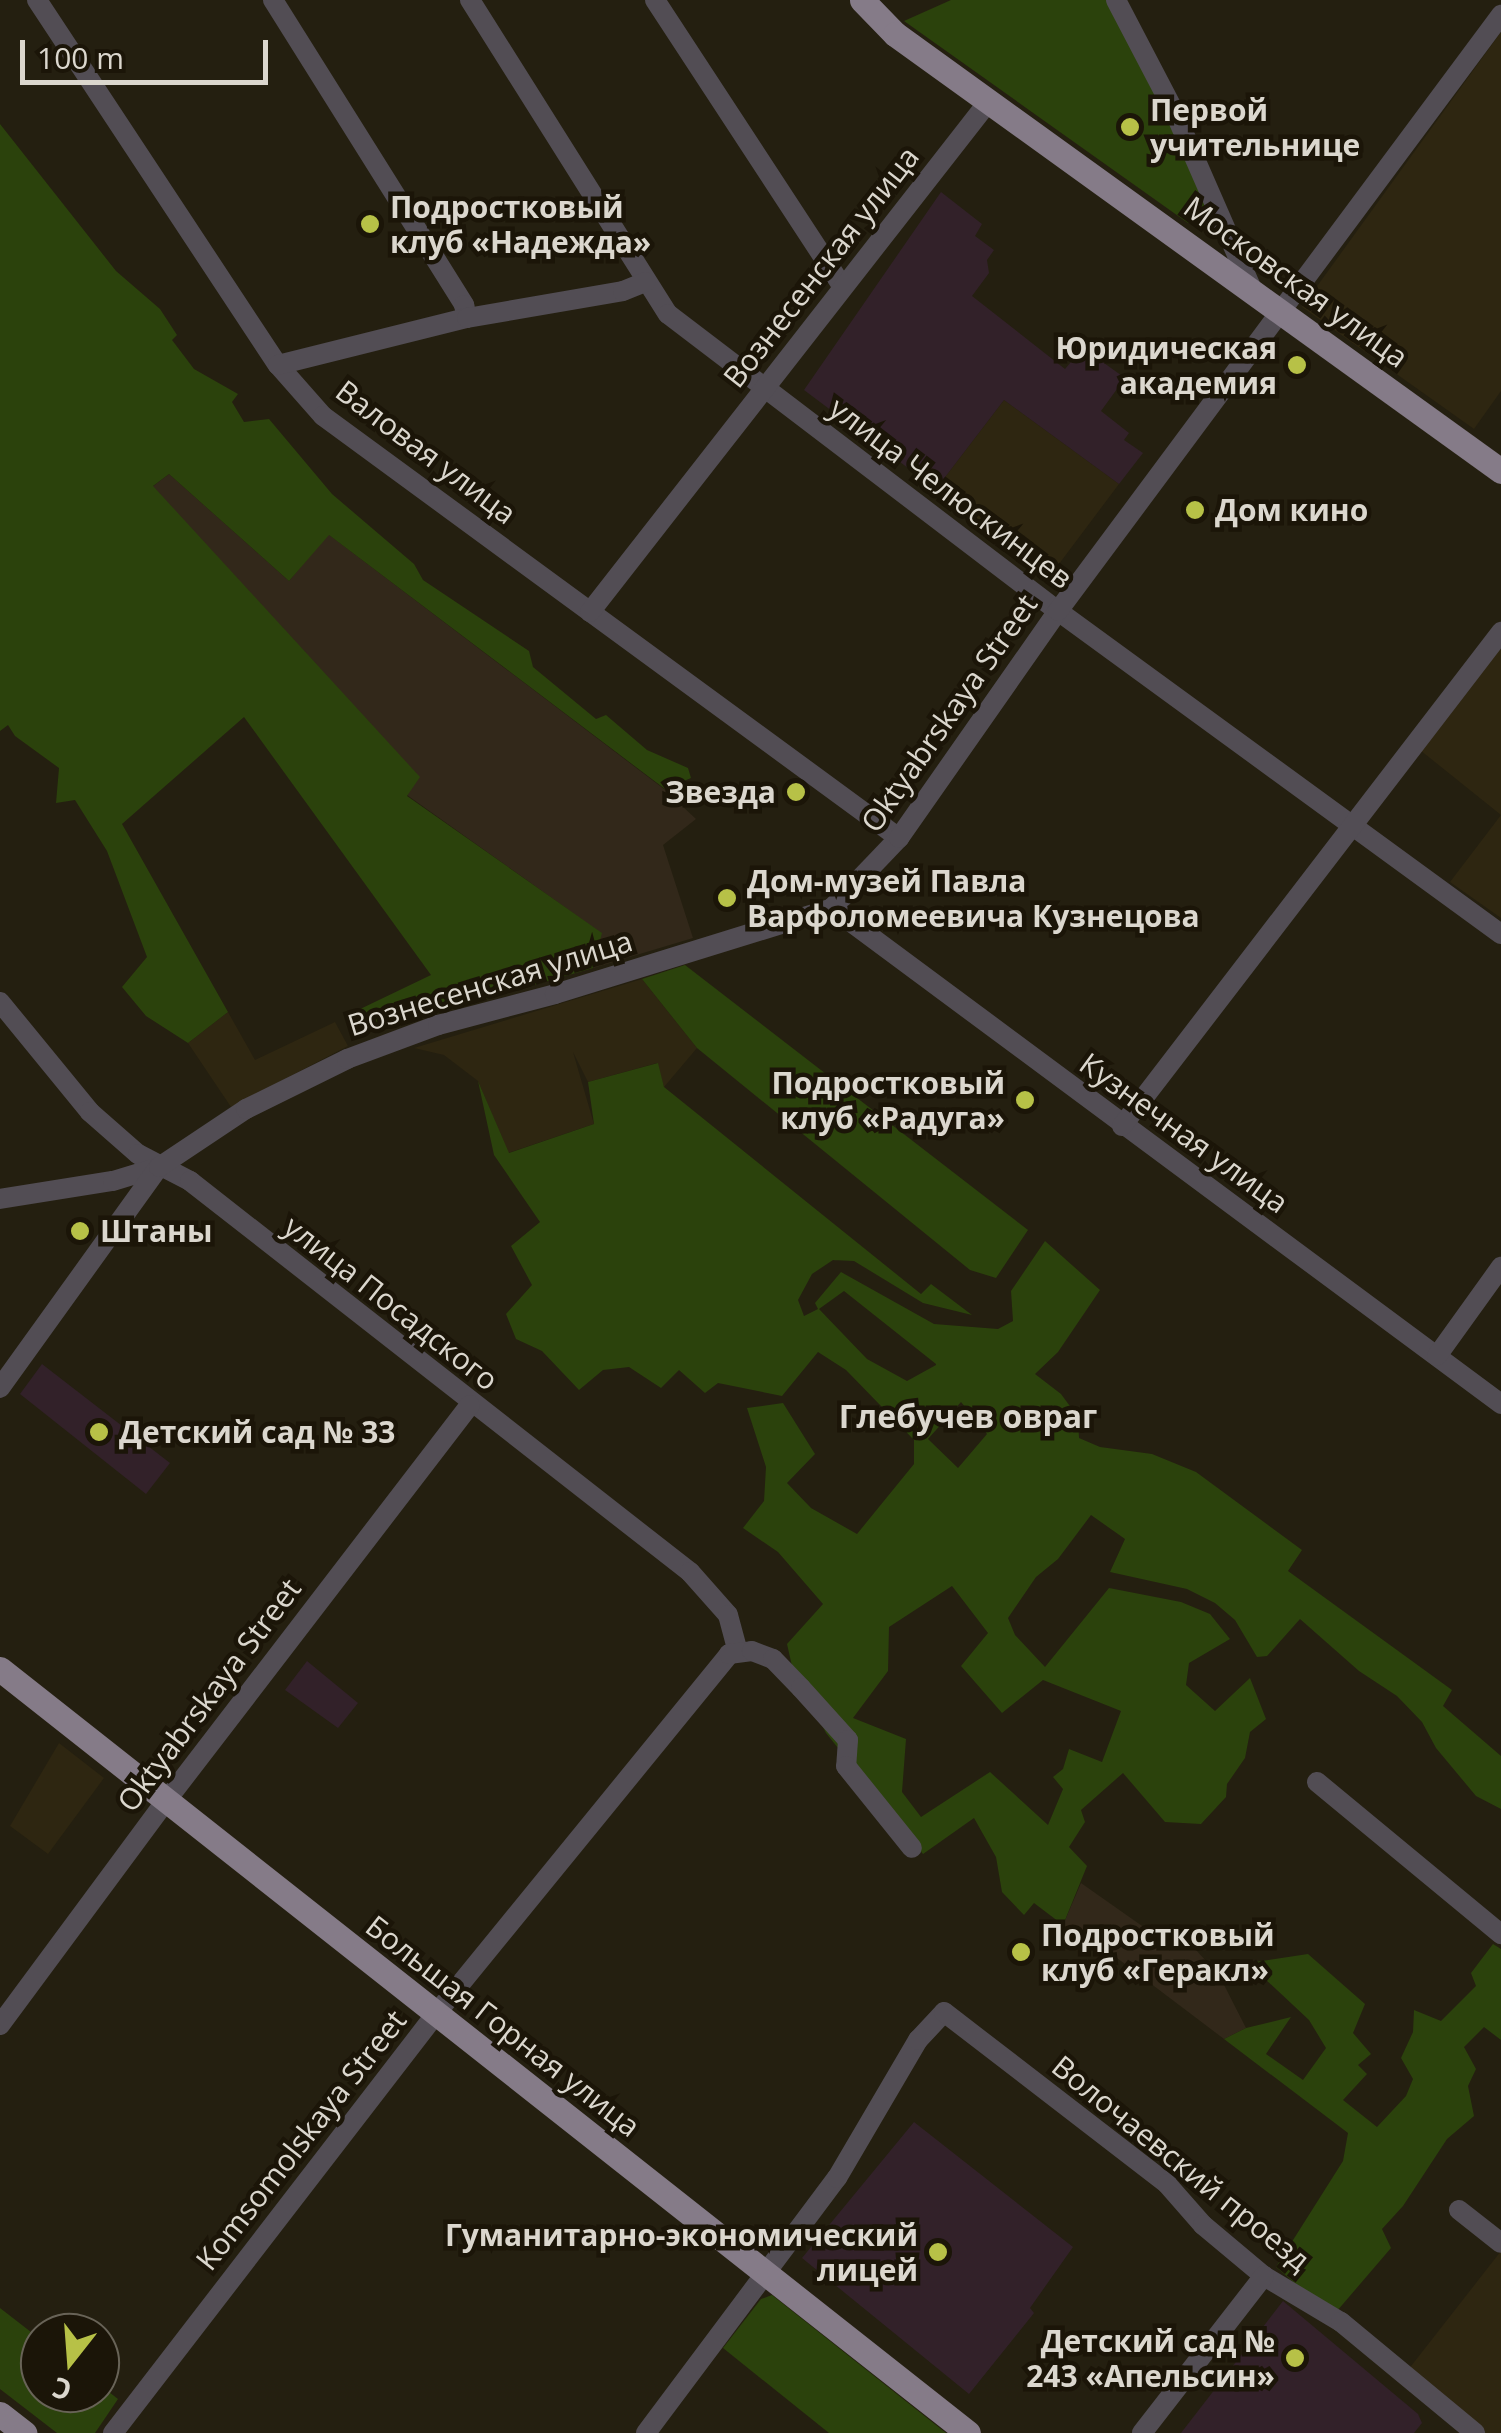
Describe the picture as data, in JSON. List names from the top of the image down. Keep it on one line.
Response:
{"streets":{"main road":["Московская улица","Большая Горная улица"],"street":["Вознесенская улица","Валовая улица","улица Челюскинцев","Oktyabrskaya Street","Кузнечная улица","улица Посадского","Komsomolskaya Street","Волочаевский проезд"]},"crossings":[["Вознесенская улица","Московская улица"],["Вознесенская улица","Валовая улица"],["Вознесенская улица","улица Челюскинцев"],["Вознесенская улица","Oktyabrskaya Street"],["Вознесенская улица","Кузнечная улица"],["Вознесенская улица","улица Посадского"],["Московская улица","Oktyabrskaya Street"],["Валовая улица","Oktyabrskaya Street"],["улица Челюскинцев","Oktyabrskaya Street"],["Oktyabrskaya Street","Кузнечная улица"],["Oktyabrskaya Street","улица Посадского"],["Oktyabrskaya Street","Большая Горная улица"],["улица Посадского","Komsomolskaya Street"],["Большая Горная улица","Komsomolskaya Street"],["Большая Горная улица","Волочаевский проезд"]],"districts":["Глебучев овраг"],"places":["Первой учительнице","Подростковый клуб «Надежда»","Юридическая академия","Дом кино","Звезда","Дом-музей Павла Варфоломеевича Кузнецова","Подростковый клуб «Радуга»","Штаны","Детский сад № 33","Подростковый клуб «Геракл»","Гуманитарно-экономический лицей","Детский сад № 243 «Апельсин»"],"scale_bar":"100 m","north":"bottom"}
